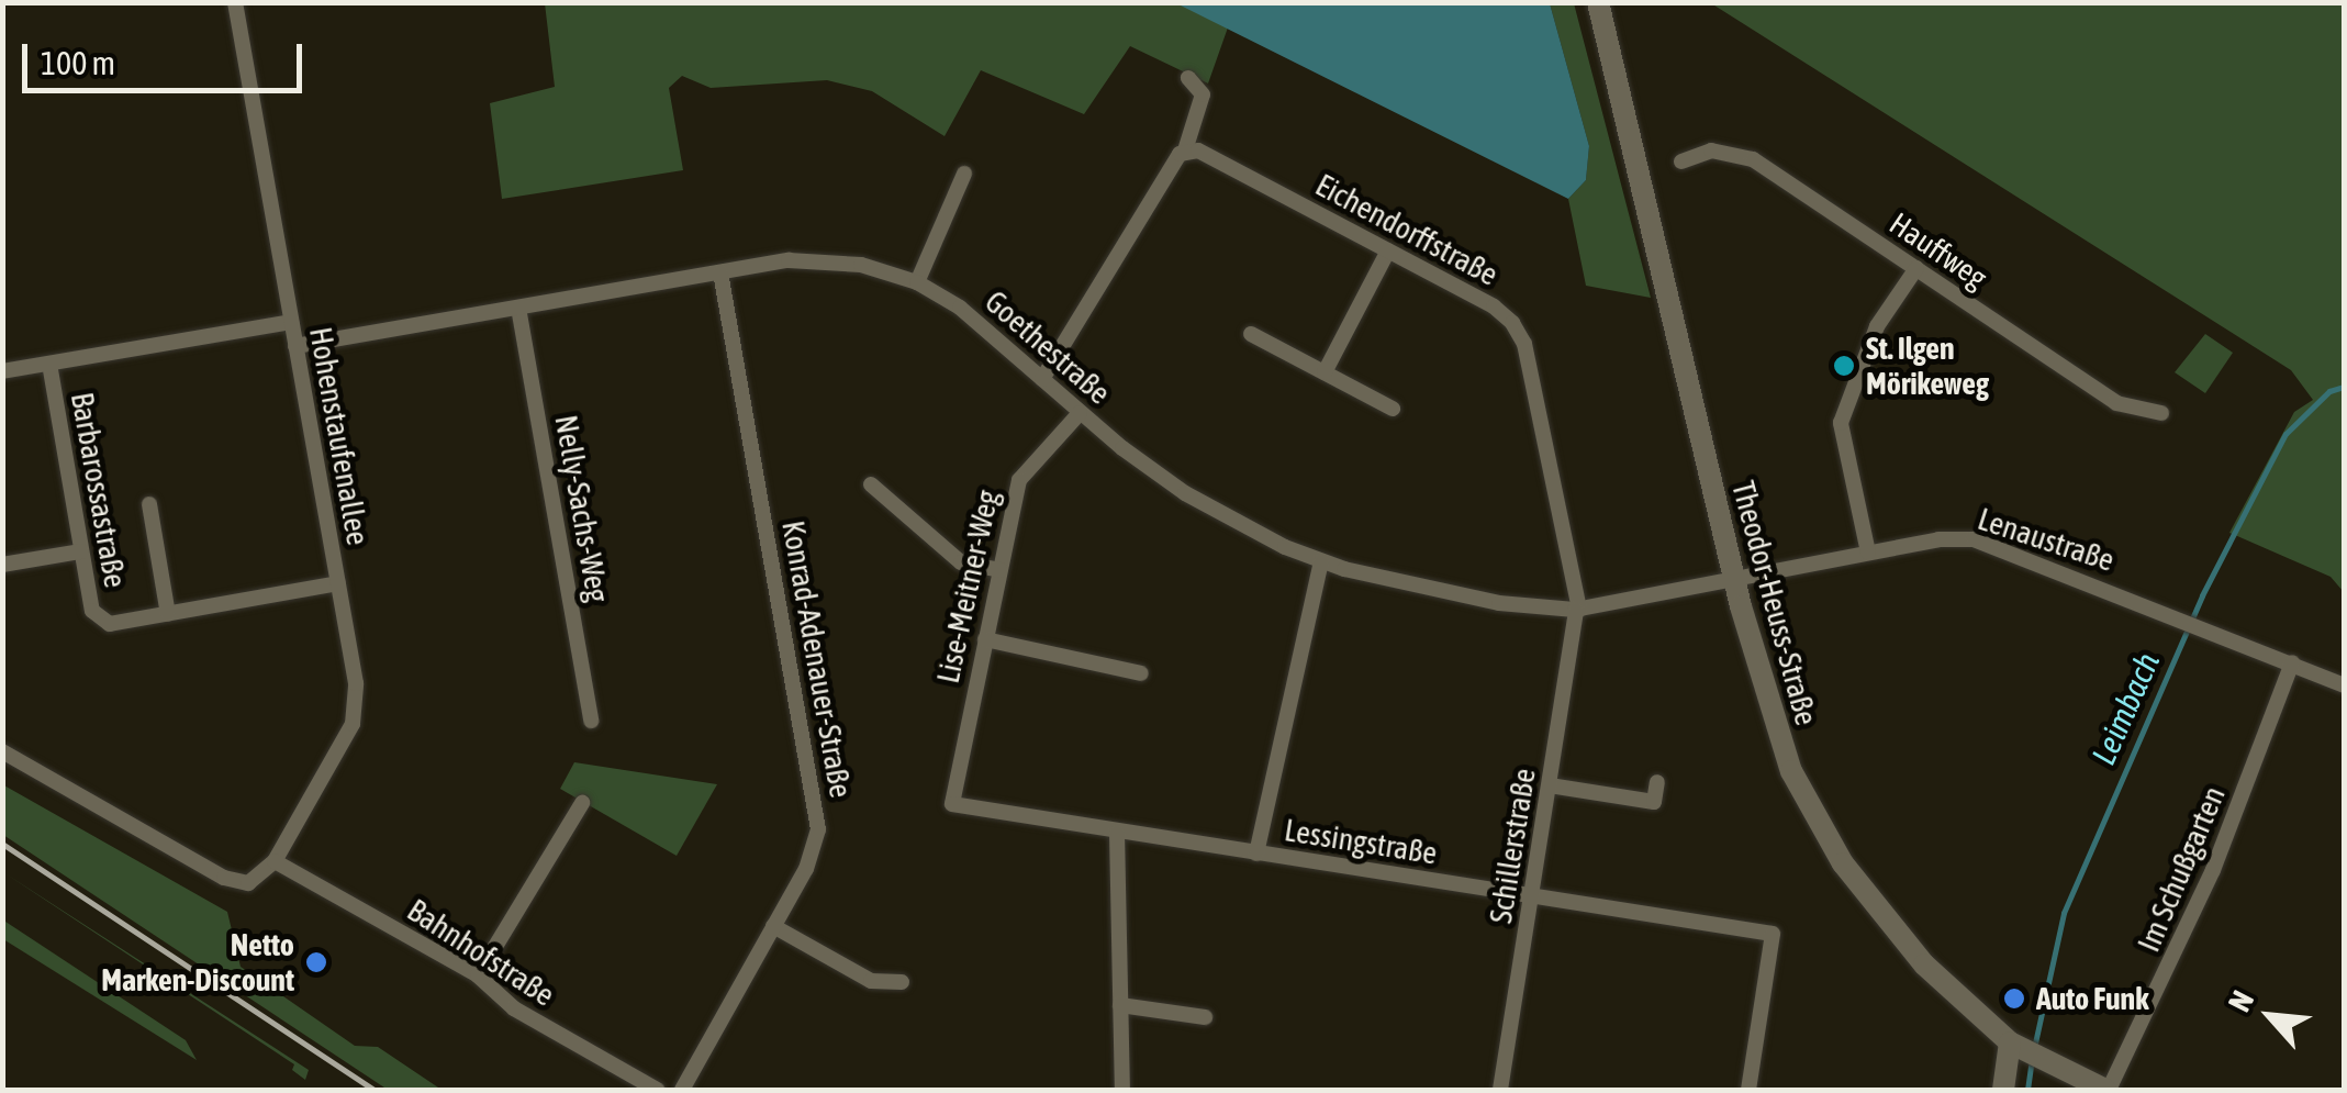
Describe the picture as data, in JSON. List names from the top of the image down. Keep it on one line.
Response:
{"streets":{"street":["Eichendorffstraße","Hauffweg","Goethestraße","Hohenstaufenallee","Barbarossastraße","Nelly-Sachs-Weg","Lenaustraße","Lise-Meitner-Weg","Theodor-Heuss-Straße","Konrad-Adenauer-Straße","Lessingstraße","Schillerstraße","Im Schußgarten","Bahnhofstraße"]},"crossings":[["Eichendorffstraße","Goethestraße"],["Eichendorffstraße","Schillerstraße"],["Goethestraße","Hohenstaufenallee"],["Goethestraße","Nelly-Sachs-Weg"],["Goethestraße","Lenaustraße"],["Goethestraße","Lise-Meitner-Weg"],["Goethestraße","Theodor-Heuss-Straße"],["Goethestraße","Konrad-Adenauer-Straße"],["Goethestraße","Schillerstraße"],["Hohenstaufenallee","Barbarossastraße"],["Hohenstaufenallee","Bahnhofstraße"],["Lenaustraße","Theodor-Heuss-Straße"],["Lenaustraße","Im Schußgarten"],["Lise-Meitner-Weg","Lessingstraße"],["Theodor-Heuss-Straße","Im Schußgarten"],["Lessingstraße","Schillerstraße"]],"water":["Leimbach"],"places":["St. Ilgen Mörikeweg","Netto Marken-Discount","Auto Funk"],"scale_bar":"100 m","north":"top left"}
